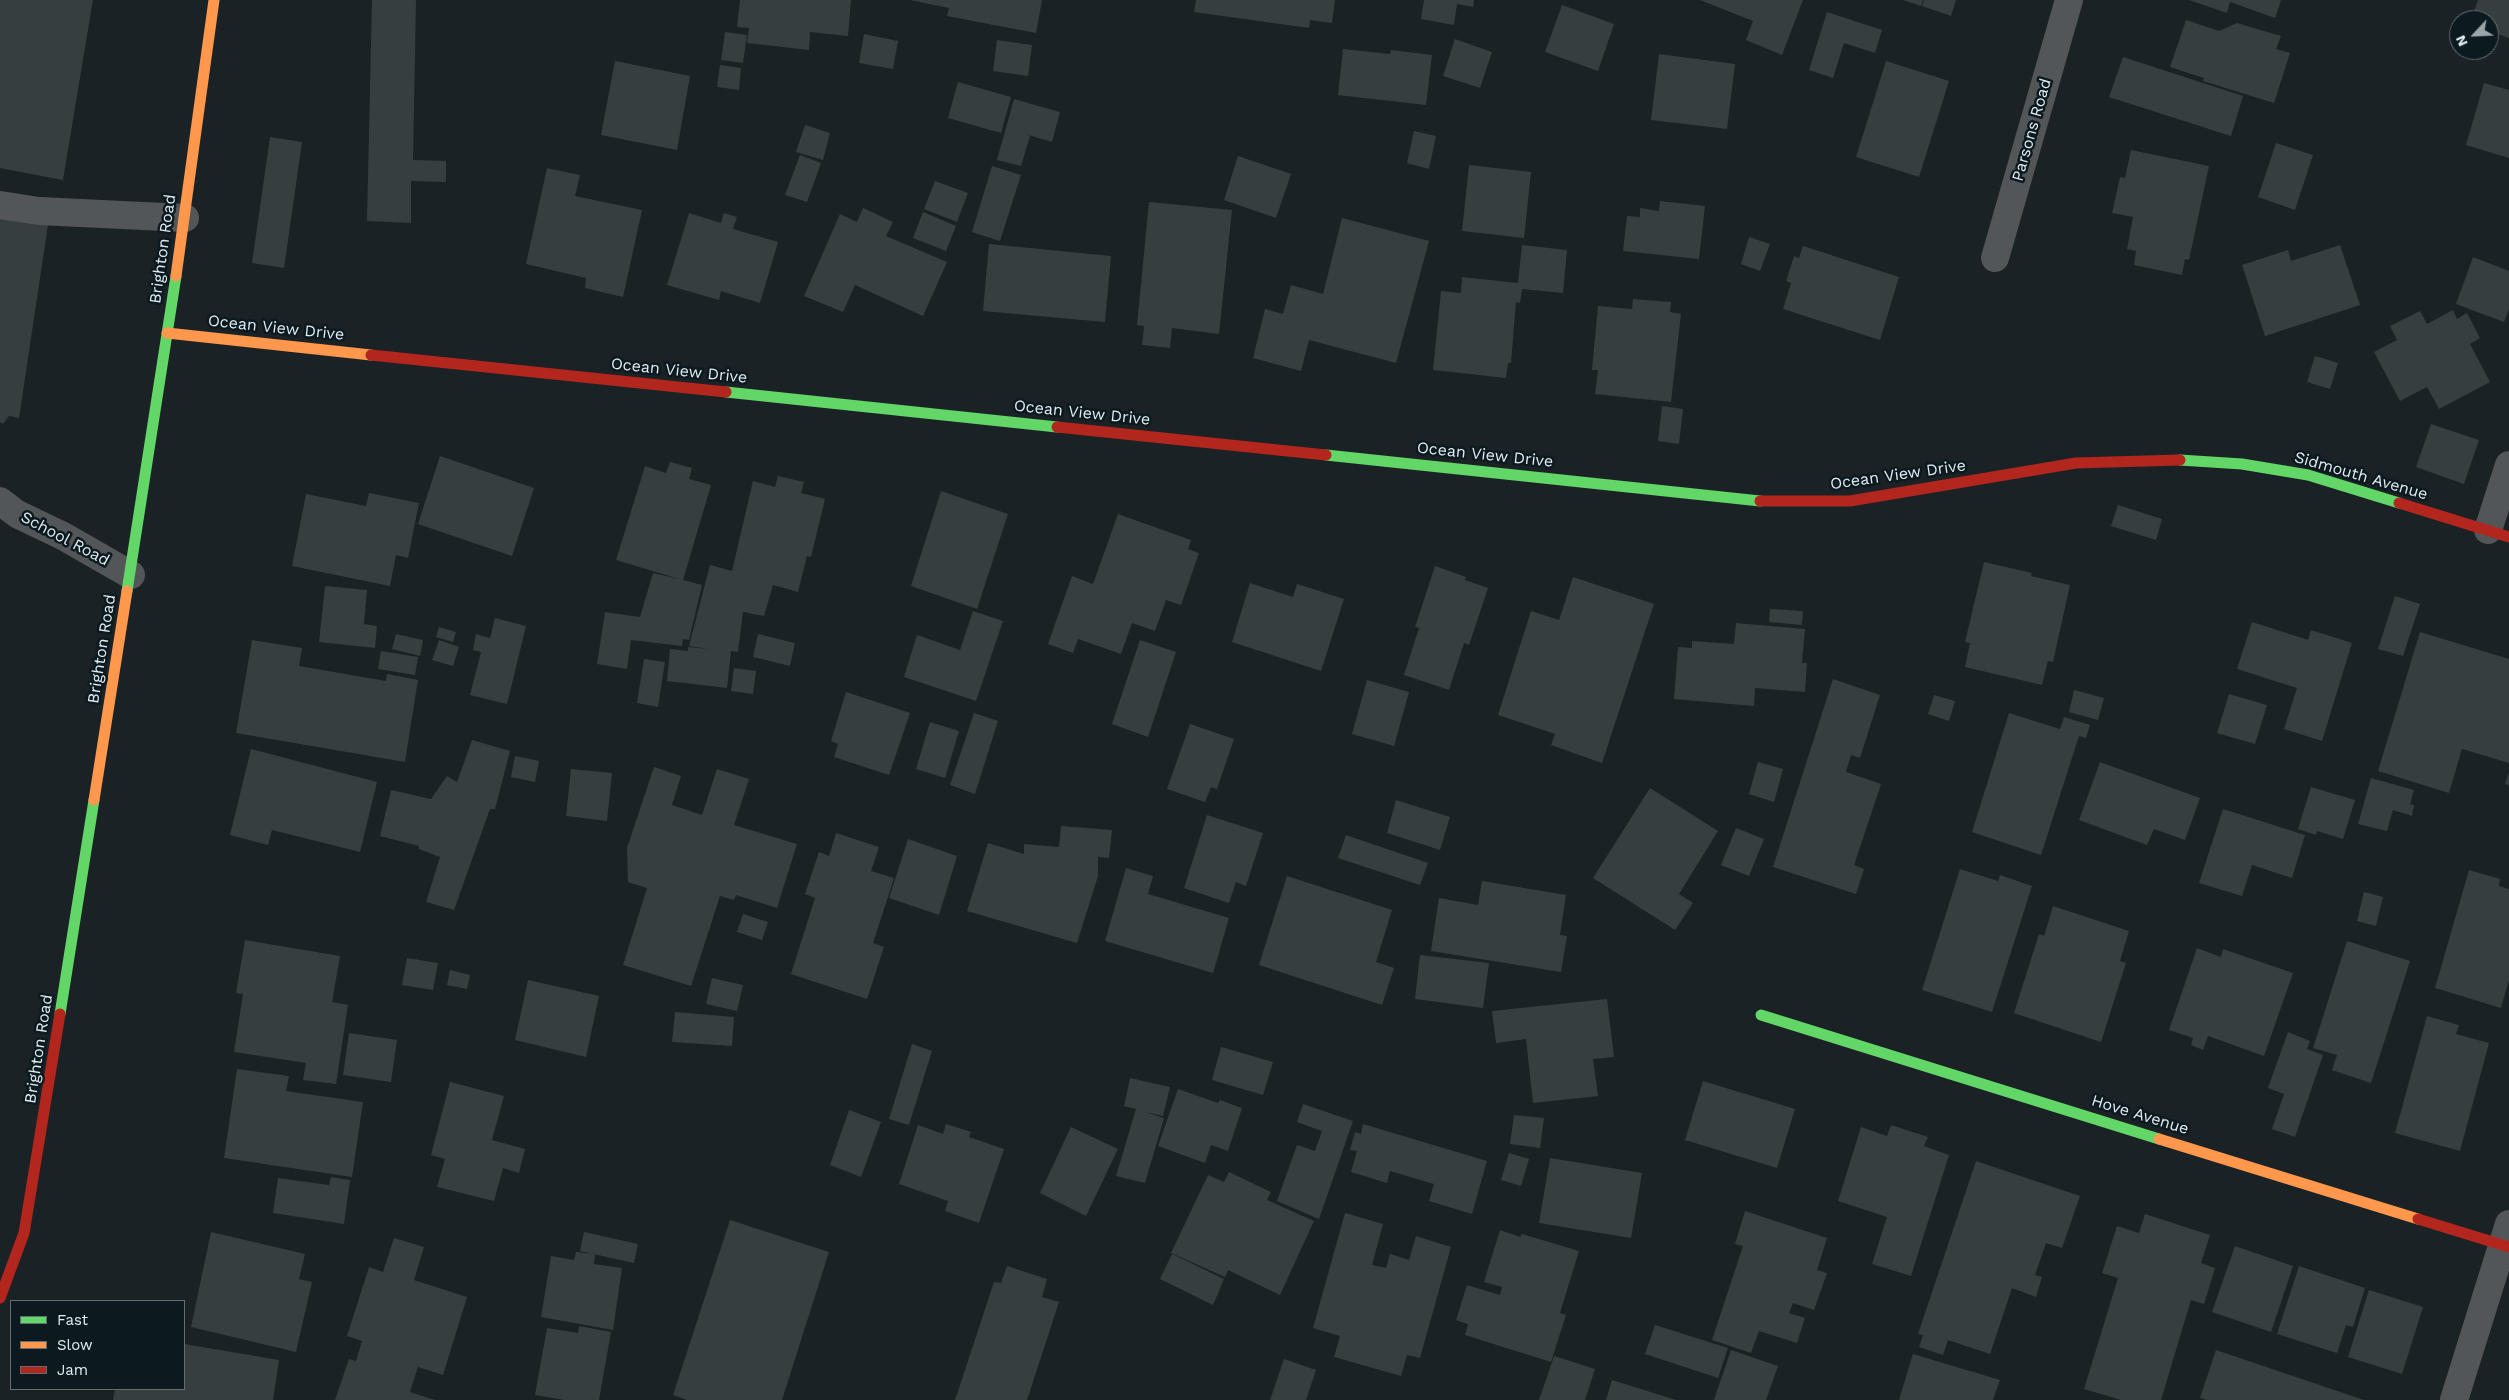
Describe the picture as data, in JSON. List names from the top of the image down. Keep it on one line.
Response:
{"streets":{"street":["Parsons Road","Brighton Road","Ocean View Drive","Sidmouth Avenue","School Road","Hove Avenue"]},"crossings":[["Brighton Road","Ocean View Drive"],["Brighton Road","School Road"],["Ocean View Drive","Sidmouth Avenue"]],"legend":["Fast","Slow","Jam"],"north":"bottom left"}
